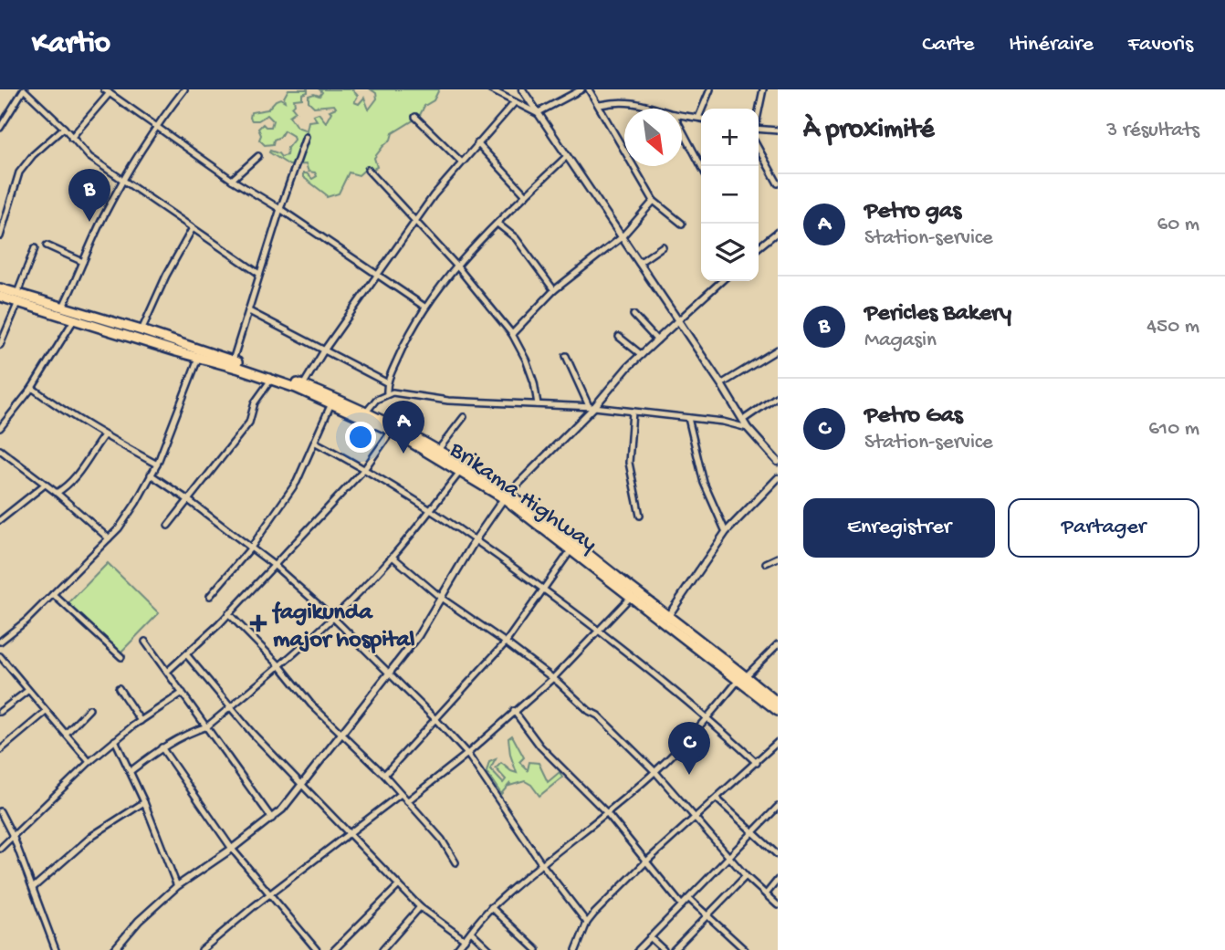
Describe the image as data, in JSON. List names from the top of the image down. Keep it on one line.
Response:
{"streets":{"highway":["Brikama Highway"]},"places":{"health":["fagikunda major hospital"]},"north":"bottom right","page":{"header":"Kartio","nav":["Carte","Itinéraire","Favoris"],"heading":["À proximité","3 résultats"],"map_buttons":["+","−"],"pins":["B","A","C"],"list":[{"mark":"A","name":"Petro gas","note":"Station-service","value":"60 m"},{"mark":"B","name":"Pericles Bakery","note":"Magasin","value":"450 m"},{"mark":"C","name":"Petro Gas","note":"Station-service","value":"610 m"}],"buttons":["Enregistrer","Partager"]}}
